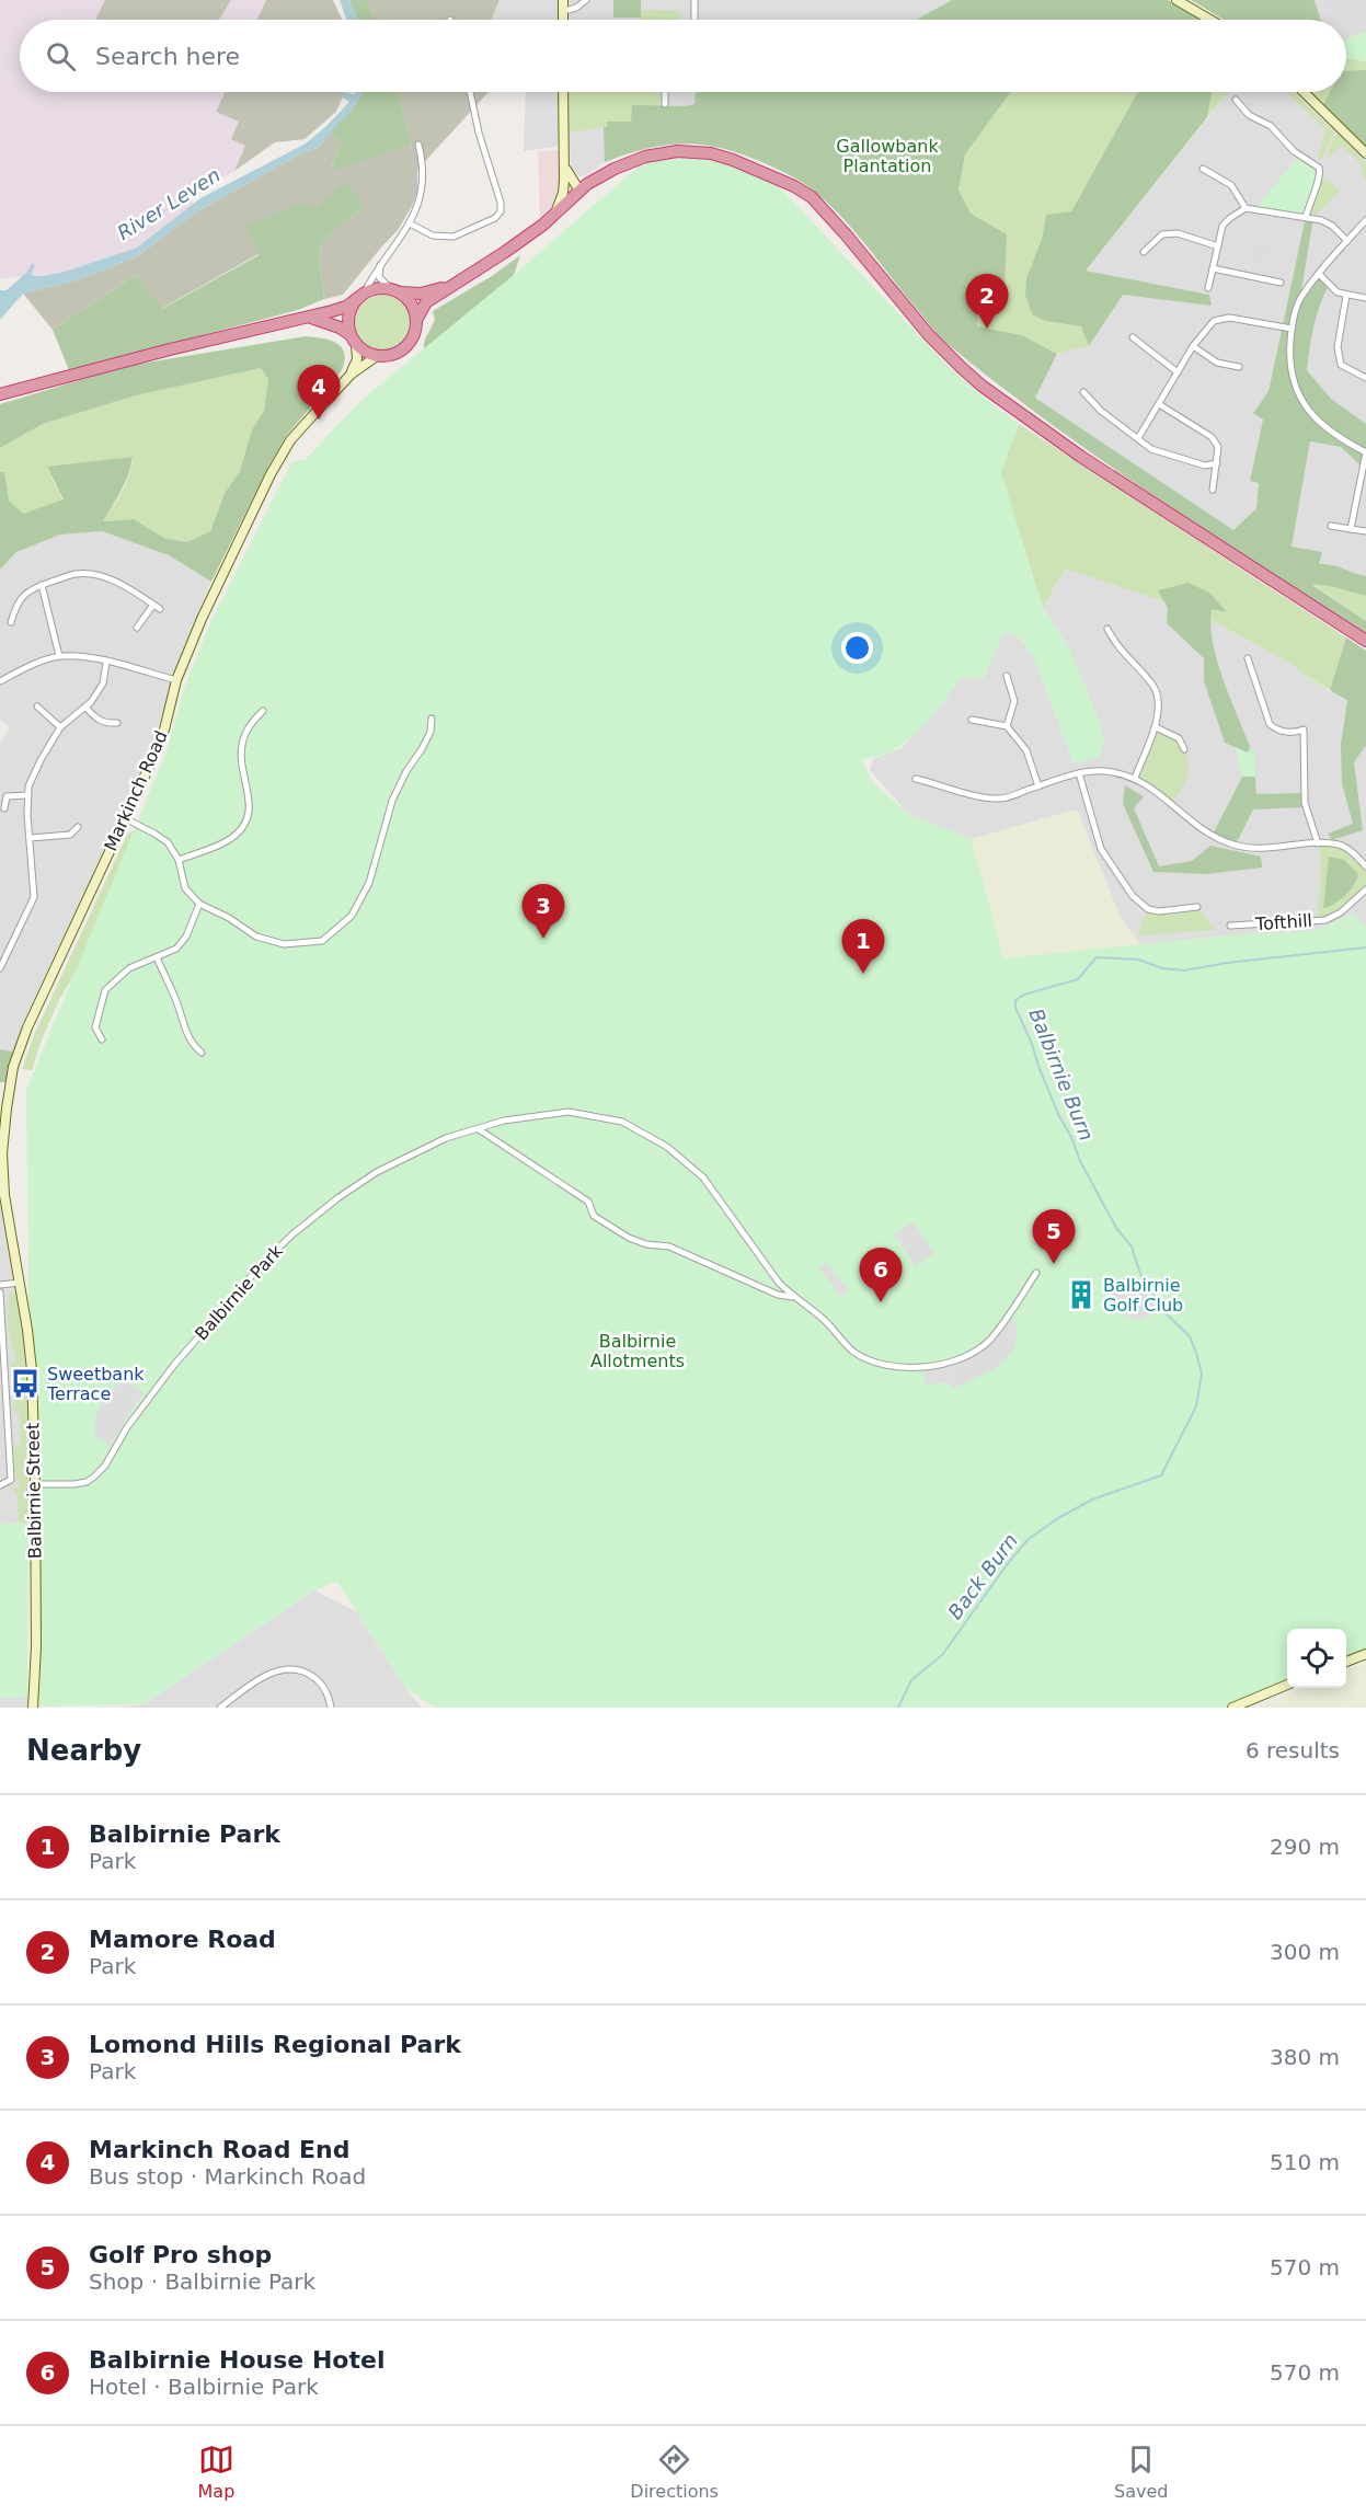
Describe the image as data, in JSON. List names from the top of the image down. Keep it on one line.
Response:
{"streets":{"main road":["Markinch Road","Balbirnie Street"],"street":["Tofthill","Balbirnie Park"]},"crossings":[["Markinch Road","Balbirnie Street"],["Balbirnie Park","Balbirnie Street"]],"water":["River Leven","Balbirnie Burn","Back Burn"],"parks":["Gallowbank Plantation","Balbirnie Allotments"],"places":{"building":["Balbirnie Golf Club"],"bus stop":["Sweetbank Terrace"]},"page":{"search":"Search here","pins":["2","4","3","1","5","6"],"heading":["Nearby","6 results"],"list":[{"mark":"1","name":"Balbirnie Park","note":"Park","value":"290 m"},{"mark":"2","name":"Mamore Road","note":"Park","value":"300 m"},{"mark":"3","name":"Lomond Hills Regional Park","note":"Park","value":"380 m"},{"mark":"4","name":"Markinch Road End","note":"Bus stop · Markinch Road","value":"510 m"},{"mark":"5","name":"Golf Pro shop","note":"Shop · Balbirnie Park","value":"570 m"},{"mark":"6","name":"Balbirnie House Hotel","note":"Hotel · Balbirnie Park","value":"570 m"}],"nav":["Map","Directions","Saved"]}}
